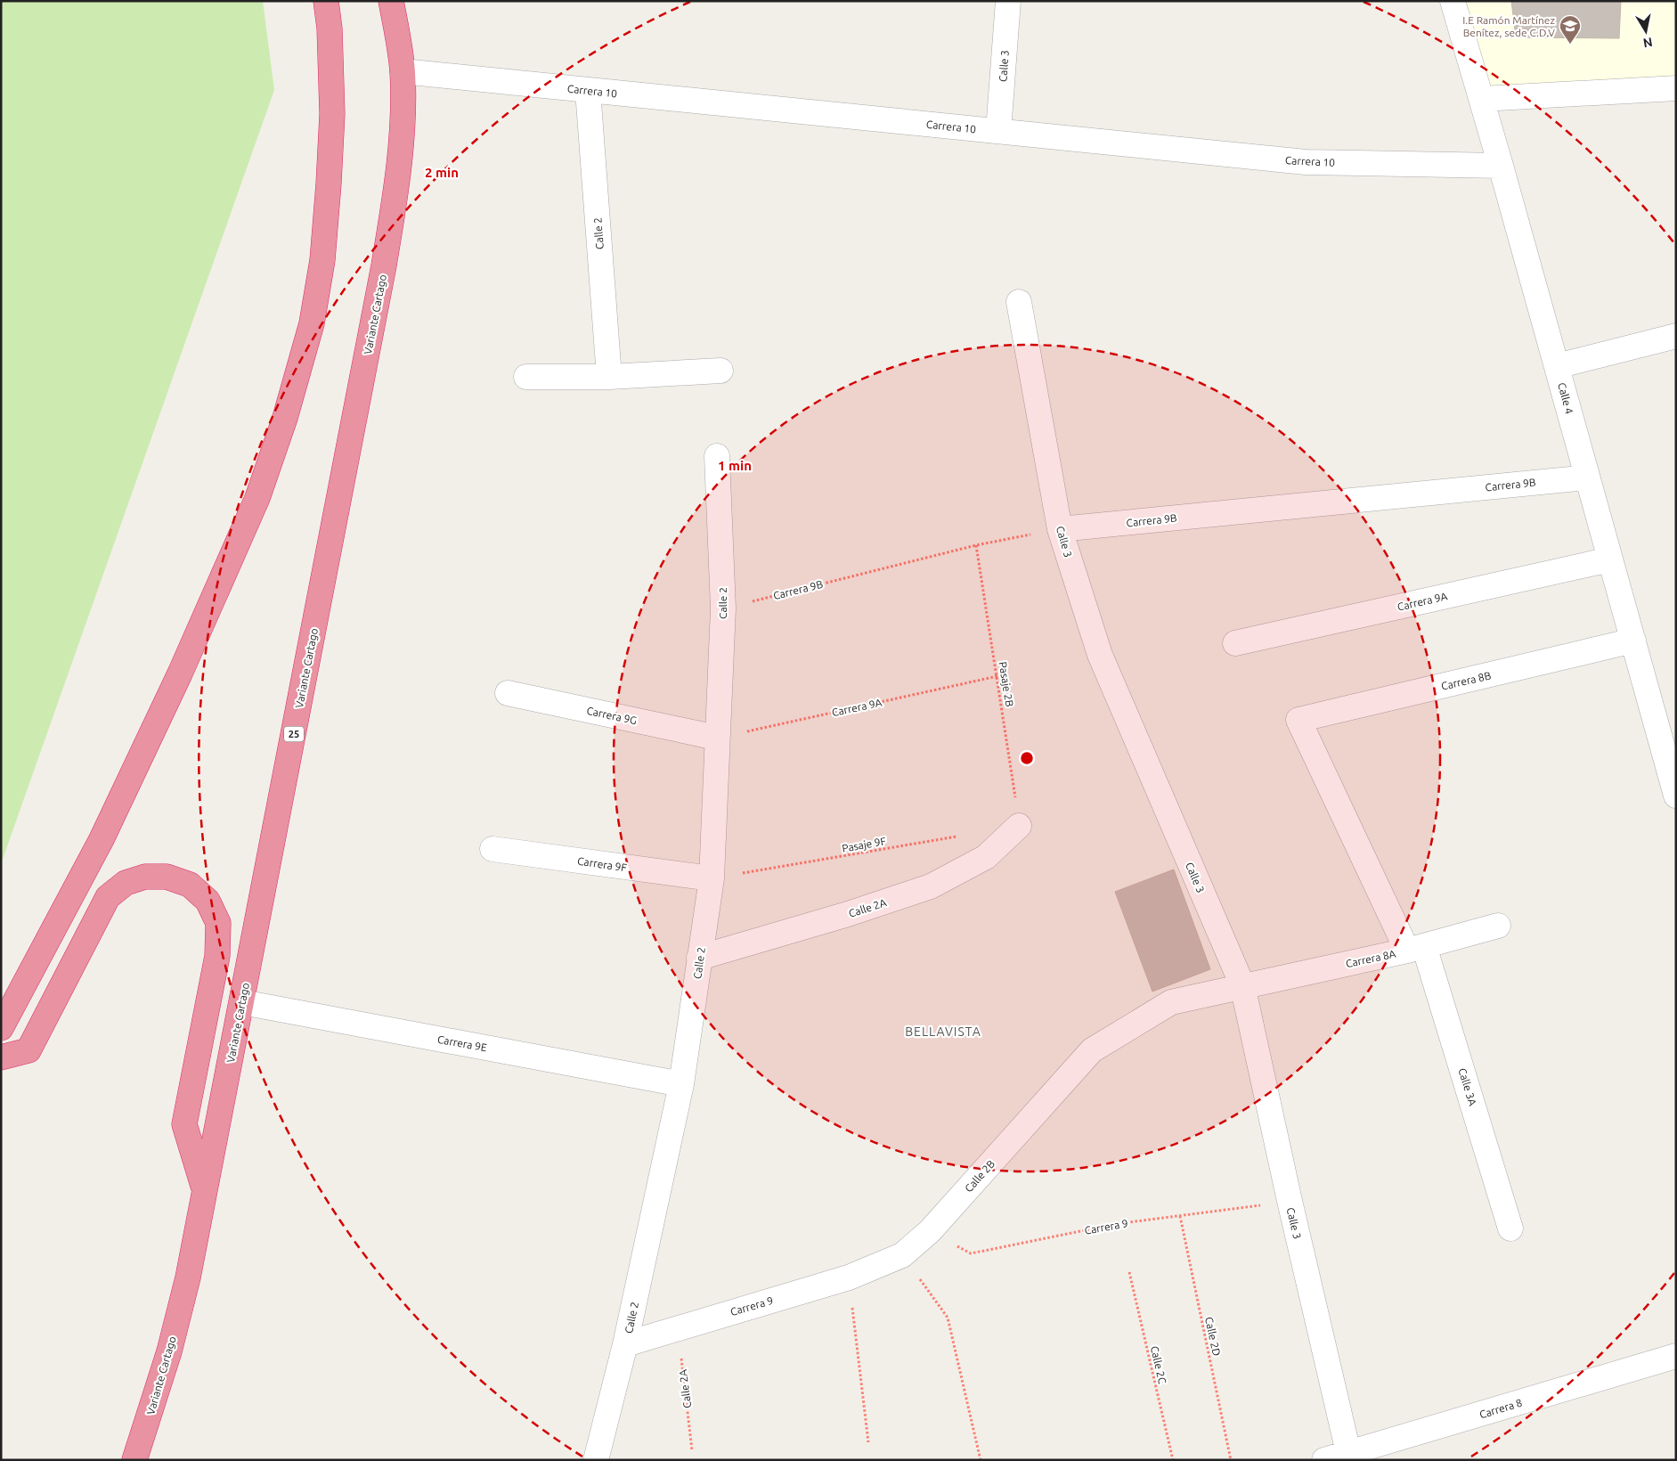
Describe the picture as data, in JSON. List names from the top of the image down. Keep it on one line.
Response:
{"streets":{"highway":["Variante Cartago","25"],"street":["Calle 3","Carrera 10","Calle 2","Calle 4","Carrera 9B","Carrera 9A","Carrera 8B","Carrera 9G","Carrera 9F","Calle 2A","Carrera 8A","Carrera 9E","Calle 3A","Calle 2B","Carrera 9","Carrera 8"],"path":["Pasaje 2B","Pasaje 9F","Calle 2D","Calle 2C"]},"crossings":[["Calle 3","Carrera 10"],["Calle 3","Carrera 9B"],["Calle 3","Carrera 8A"],["Calle 3","Calle 2B"],["Calle 3","Carrera 9"],["Calle 3","Carrera 8"],["Carrera 10","Calle 2"],["Carrera 10","Variante Cartago"],["Carrera 10","Calle 4"],["Calle 2","Carrera 9B"],["Calle 2","Carrera 9A"],["Calle 2","Carrera 9G"],["Calle 2","Pasaje 9F"],["Calle 2","Carrera 9F"],["Calle 2","Calle 2A"],["Calle 2","Carrera 9E"],["Calle 2","Carrera 9"],["Variante Cartago","Carrera 9E"],["Calle 4","Carrera 9B"],["Calle 4","Carrera 9A"],["Calle 4","Carrera 8B"],["Carrera 9B","Pasaje 2B"],["Carrera 9A","Pasaje 2B"],["Carrera 9A","Carrera 9G"],["Carrera 8B","Calle 3A"],["Pasaje 2B","Calle 2A"],["Pasaje 9F","Carrera 9F"],["Calle 2A","Carrera 9"],["Carrera 8A","Calle 3A"],["Carrera 8A","Calle 2B"],["Calle 2B","Carrera 9"],["Carrera 9","Calle 2D"]],"districts":["BELLAVISTA"],"places":{"school or university":["I.E Ramón Martínez Benítez, sede C.D.V"]},"north":"bottom","rings":["2 min","1 min"]}
